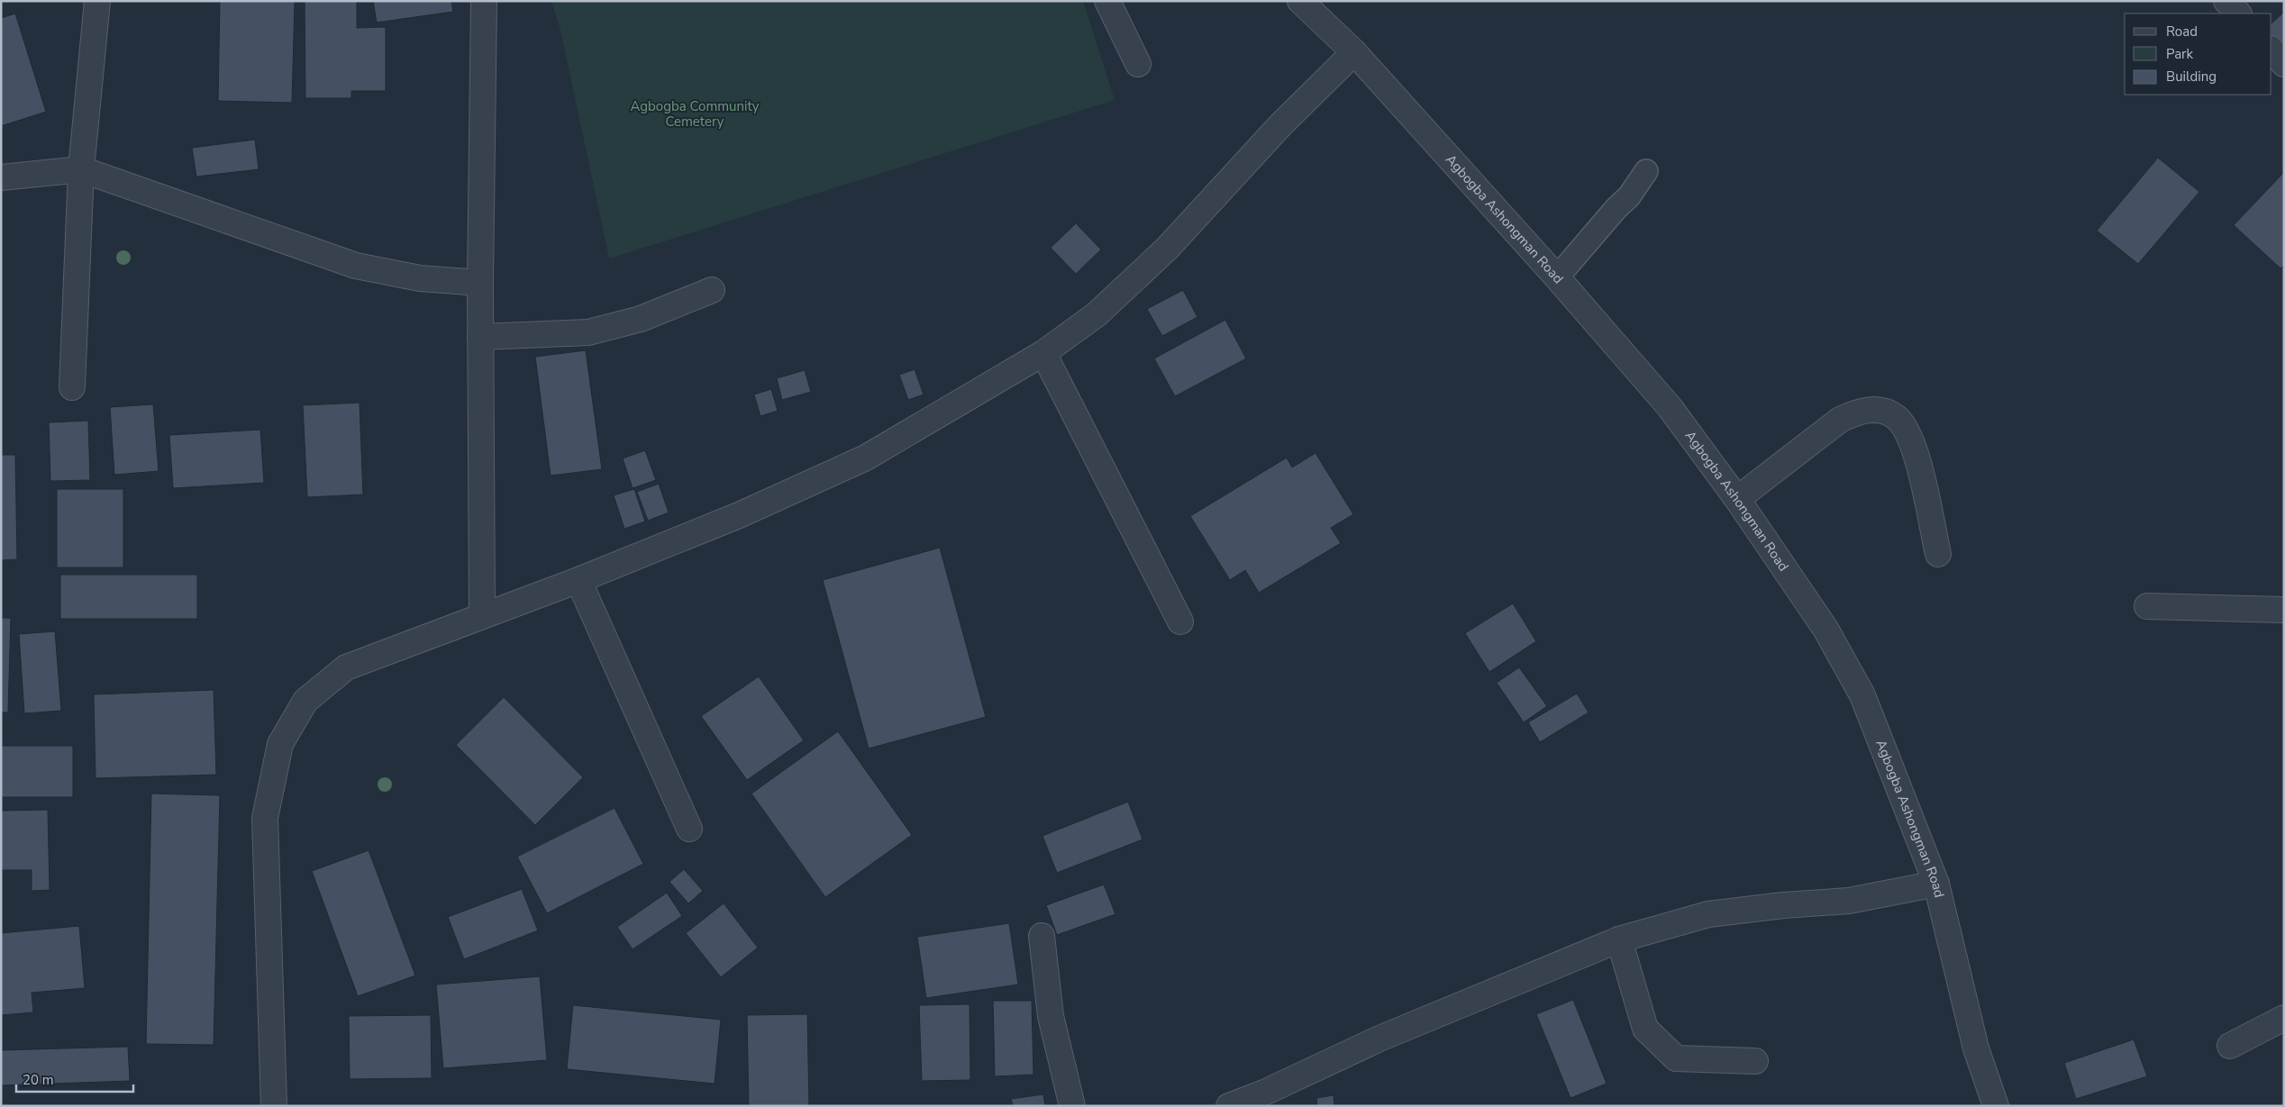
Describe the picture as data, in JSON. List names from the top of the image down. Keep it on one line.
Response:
{"streets":{"street":["Agbogba Ashongman Road"]},"parks":["Agbogba Community Cemetery"],"legend":["Road","Park","Building"],"scale_bar":"20 m"}
